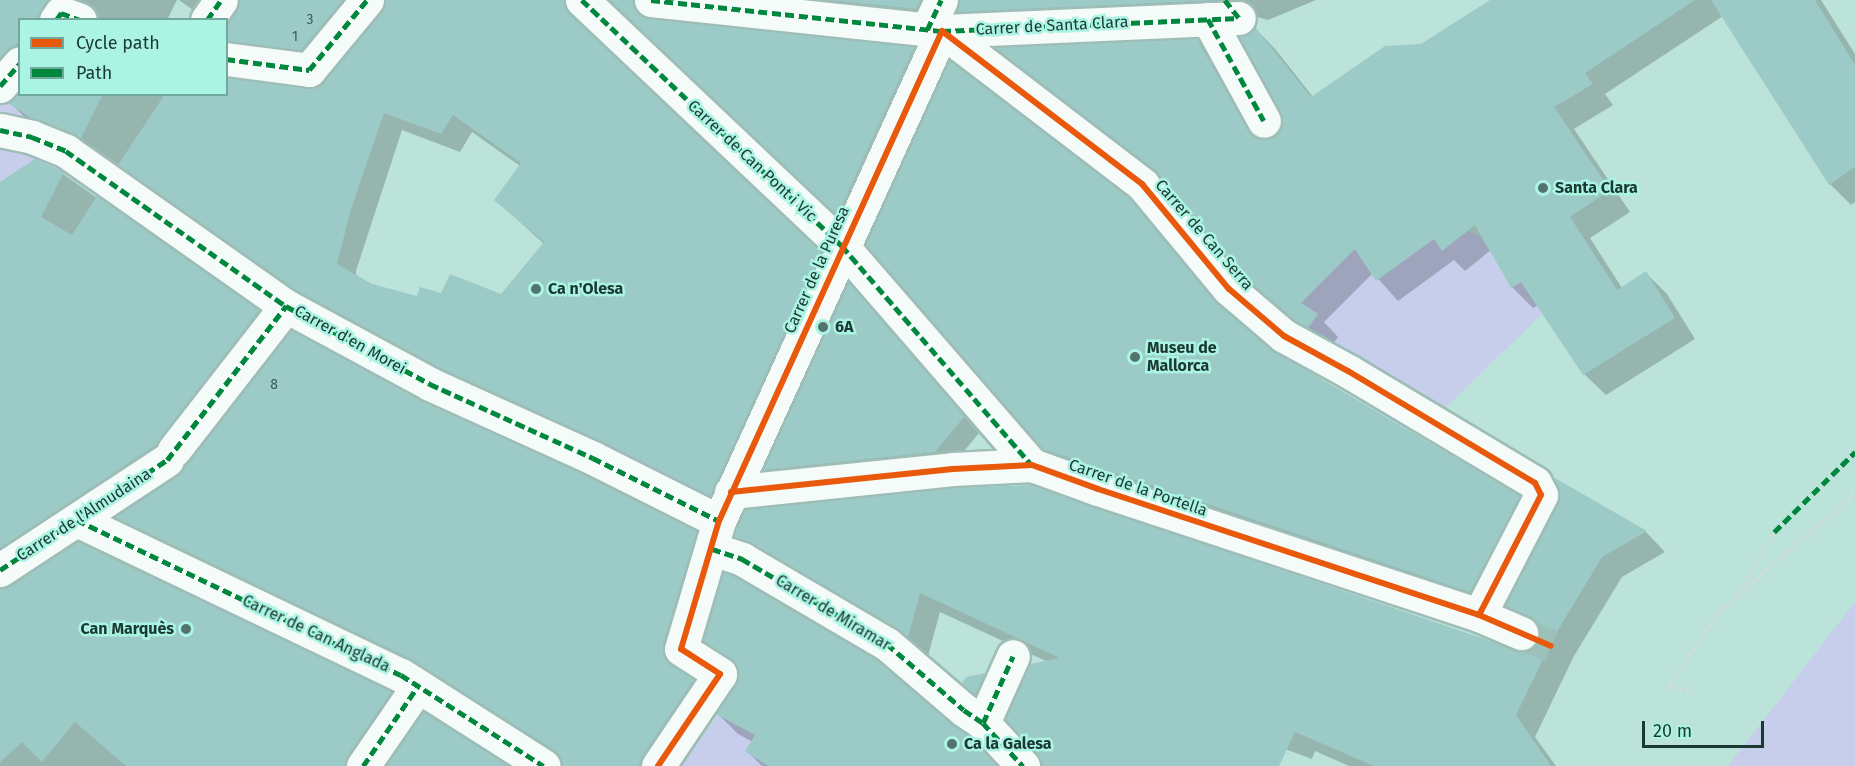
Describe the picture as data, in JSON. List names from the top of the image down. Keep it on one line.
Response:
{"streets":{"street":["Carrer de Santa Clara","Carrer de Can Pont i Vic","Carrer de Can Serra","Carrer de la Puresa","Carrer d'en Morei","Carrer de la Portella","Carrer de l'Almudaina","Carrer de Miramar","Carrer de Can Anglada"]},"crossings":[["Carrer de Santa Clara","Carrer de Can Serra"],["Carrer de Santa Clara","Carrer de la Puresa"],["Carrer de Can Pont i Vic","Carrer de la Puresa"],["Carrer de Can Pont i Vic","Carrer de la Portella"],["Carrer de Can Serra","Carrer de la Puresa"],["Carrer de Can Serra","Carrer de la Portella"],["Carrer de la Puresa","Carrer d'en Morei"],["Carrer de la Puresa","Carrer de la Portella"],["Carrer de la Puresa","Carrer de Miramar"],["Carrer d'en Morei","Carrer de la Portella"],["Carrer d'en Morei","Carrer de l'Almudaina"],["Carrer d'en Morei","Carrer de Miramar"],["Carrer de la Portella","Carrer de Miramar"],["Carrer de l'Almudaina","Carrer de Can Anglada"]],"places":["Santa Clara","Ca n'Olesa","6A","Museu de Mallorca","Can Marquès","Ca la Galesa"],"house_numbers":["3","1","8"],"legend":["Cycle path","Path"],"scale_bar":"20 m"}
